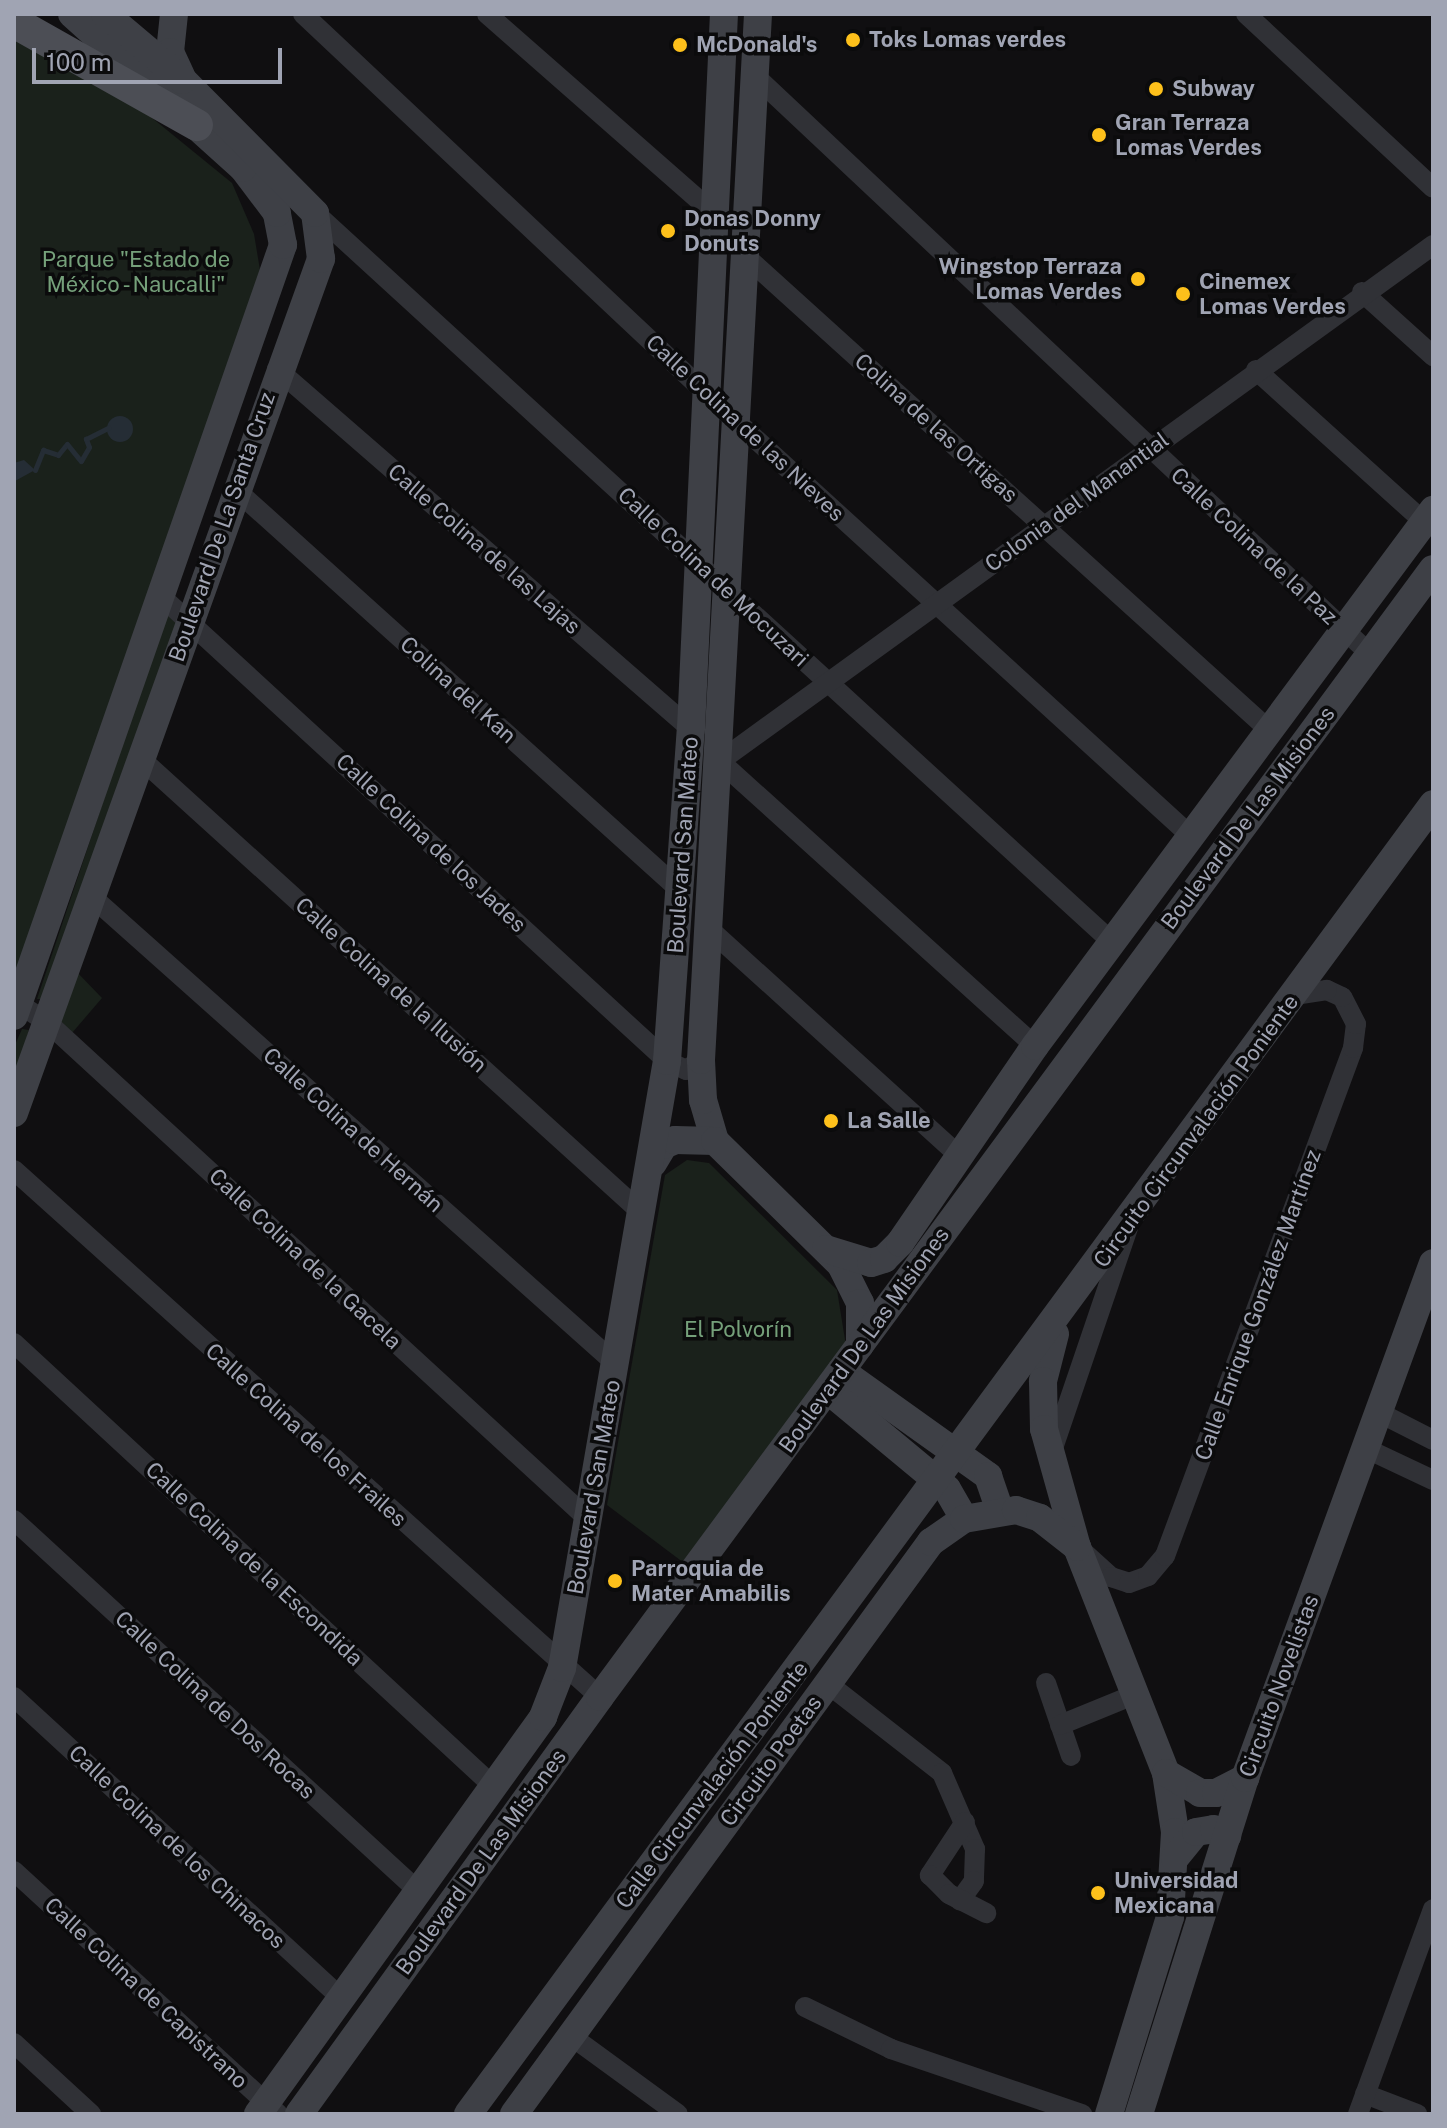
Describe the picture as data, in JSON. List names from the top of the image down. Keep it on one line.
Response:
{"streets":{"main road":["Boulevard De La Santa Cruz","Boulevard De Las Misiones","Boulevard San Mateo","Circuito Circunvalación Poniente","Circuito Novelistas","Circuito Poetas","Calle Circunvalación Poniente"],"street":["Calle Colina de las Nieves","Colina de las Ortigas","Colonia del Manantial","Calle Colina de la Paz","Calle Colina de las Lajas","Calle Colina de Mocuzari","Colina del Kan","Calle Colina de los Jades","Calle Colina de la Ilusión","Calle Colina de Hernán","Calle Colina de la Gacela","Calle Enrique González Martínez","Calle Colina de los Frailes","Calle Colina de la Escondida","Calle Colina de Dos Rocas","Calle Colina de los Chinacos","Calle Colina de Capistrano"]},"crossings":[["Calle Colina de las Nieves","Colonia del Manantial"],["Calle Colina de las Nieves","Boulevard De Las Misiones"],["Calle Colina de las Nieves","Boulevard San Mateo"],["Colina de las Ortigas","Colonia del Manantial"],["Colina de las Ortigas","Boulevard De Las Misiones"],["Colina de las Ortigas","Boulevard San Mateo"],["Colonia del Manantial","Calle Colina de la Paz"],["Colonia del Manantial","Calle Colina de Mocuzari"],["Colonia del Manantial","Boulevard San Mateo"],["Boulevard De La Santa Cruz","Calle Colina de las Lajas"],["Boulevard De La Santa Cruz","Calle Colina de Mocuzari"],["Boulevard De La Santa Cruz","Colina del Kan"],["Boulevard De La Santa Cruz","Calle Colina de los Jades"],["Boulevard De La Santa Cruz","Calle Colina de la Ilusión"],["Boulevard De La Santa Cruz","Calle Colina de Hernán"],["Boulevard De La Santa Cruz","Calle Colina de la Gacela"],["Calle Colina de la Paz","Boulevard De Las Misiones"],["Calle Colina de la Paz","Boulevard San Mateo"],["Calle Colina de las Lajas","Boulevard San Mateo"],["Calle Colina de Mocuzari","Boulevard De Las Misiones"],["Calle Colina de Mocuzari","Boulevard San Mateo"],["Colina del Kan","Boulevard San Mateo"],["Boulevard De Las Misiones","Boulevard San Mateo"],["Boulevard De Las Misiones","Calle Colina de los Frailes"],["Boulevard De Las Misiones","Calle Colina de la Escondida"],["Boulevard De Las Misiones","Calle Colina de Dos Rocas"],["Boulevard De Las Misiones","Calle Colina de los Chinacos"],["Boulevard De Las Misiones","Calle Colina de Capistrano"],["Calle Colina de los Jades","Boulevard San Mateo"],["Boulevard San Mateo","Calle Colina de la Ilusión"],["Boulevard San Mateo","Calle Colina de Hernán"],["Boulevard San Mateo","Calle Colina de la Gacela"],["Boulevard San Mateo","Calle Colina de los Frailes"],["Circuito Circunvalación Poniente","Calle Enrique González Martínez"],["Circuito Circunvalación Poniente","Calle Circunvalación Poniente"],["Calle Enrique González Martínez","Circuito Poetas"]],"parks":["Parque \"Estado de México - Naucalli\"","El Polvorín"],"places":["Toks Lomas verdes","McDonald's","Subway","Gran Terraza Lomas Verdes","Donas Donny Donuts","Wingstop Terraza Lomas Verdes","Cinemex Lomas Verdes","La Salle","Parroquia de Mater Amabilis","Universidad Mexicana"],"scale_bar":"100 m"}
